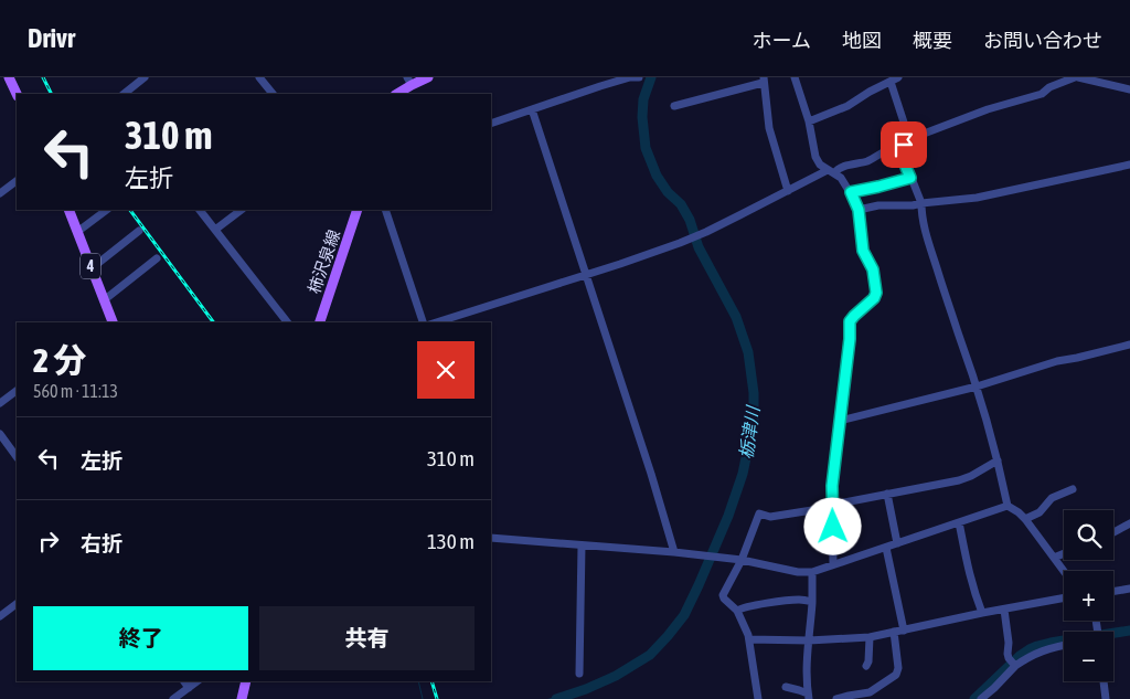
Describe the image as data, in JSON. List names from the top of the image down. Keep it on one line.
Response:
{"streets":{"main road":["柿沢泉線","4"]},"water":["栃津川"],"page":{"header":"Drivr","nav":["ホーム","地図","概要","お問い合わせ"],"turn":["310 m","左折"],"heading":["2 分","560 m · 11:13"],"list":[{"name":"左折","value":"310 m"},{"name":"右折","value":"130 m"}],"map_buttons":["+","−"],"buttons":["終了","共有"]}}
